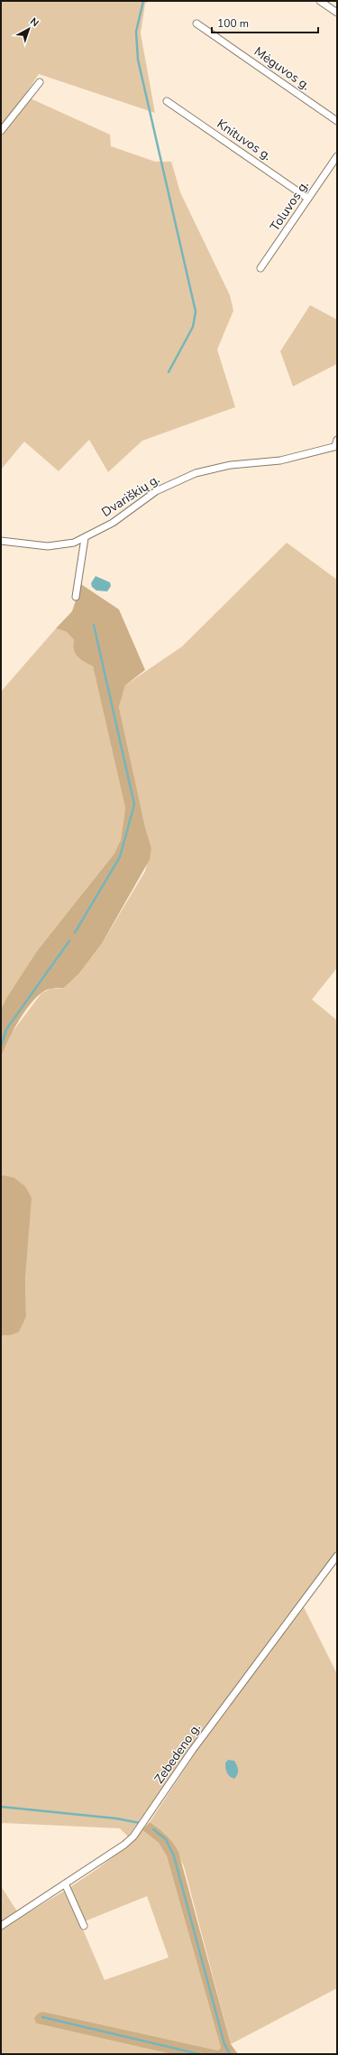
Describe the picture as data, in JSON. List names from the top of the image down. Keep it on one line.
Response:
{"streets":{"street":["Mėguvos g.","Knituvos g.","Toluvos g.","Dvariškių g.","Zebedeno g."]},"crossings":[["Knituvos g.","Toluvos g."]],"scale_bar":"100 m","north":"top right"}
